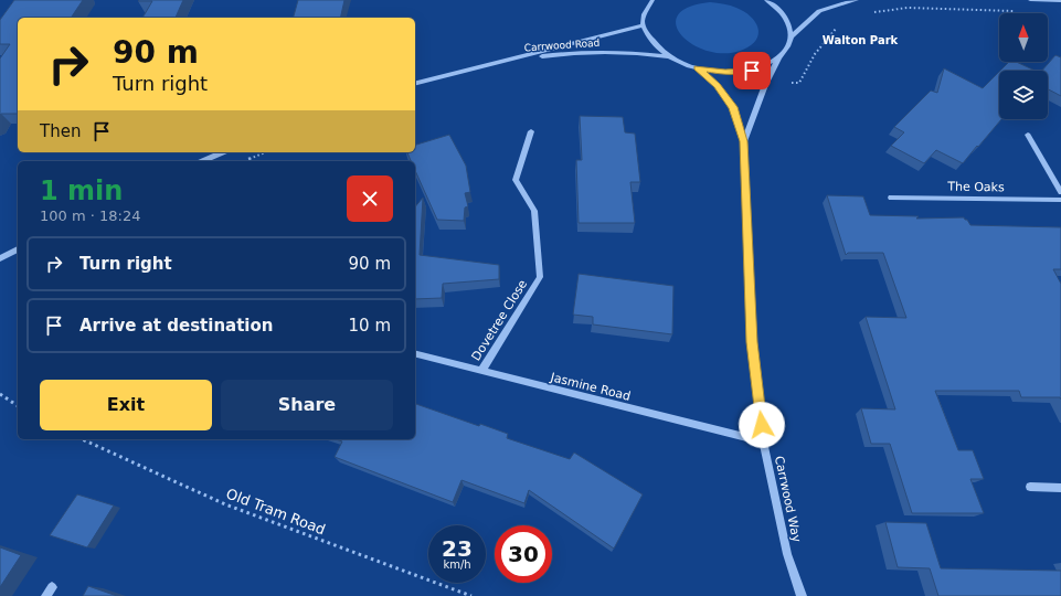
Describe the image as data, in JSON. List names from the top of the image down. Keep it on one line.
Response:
{"streets":{"street":["Carrwood Road","The Oaks","Dovetree Close","Jasmine Road","Carrwood Way"],"path":["Old Tram Road"]},"crossings":[["Dovetree Close","Jasmine Road"],["Jasmine Road","Carrwood Way"]],"districts":["Walton Park"],"north":"top","page":{"turn":["90 m","Turn right"],"then":"Then","heading":["1 min","100 m · 18:24"],"list":[{"name":"Turn right","value":"90 m"},{"name":"Arrive at destination","value":"10 m"}],"buttons":["Exit","Share"],"speed":"23 km/h","limit":"30"}}
